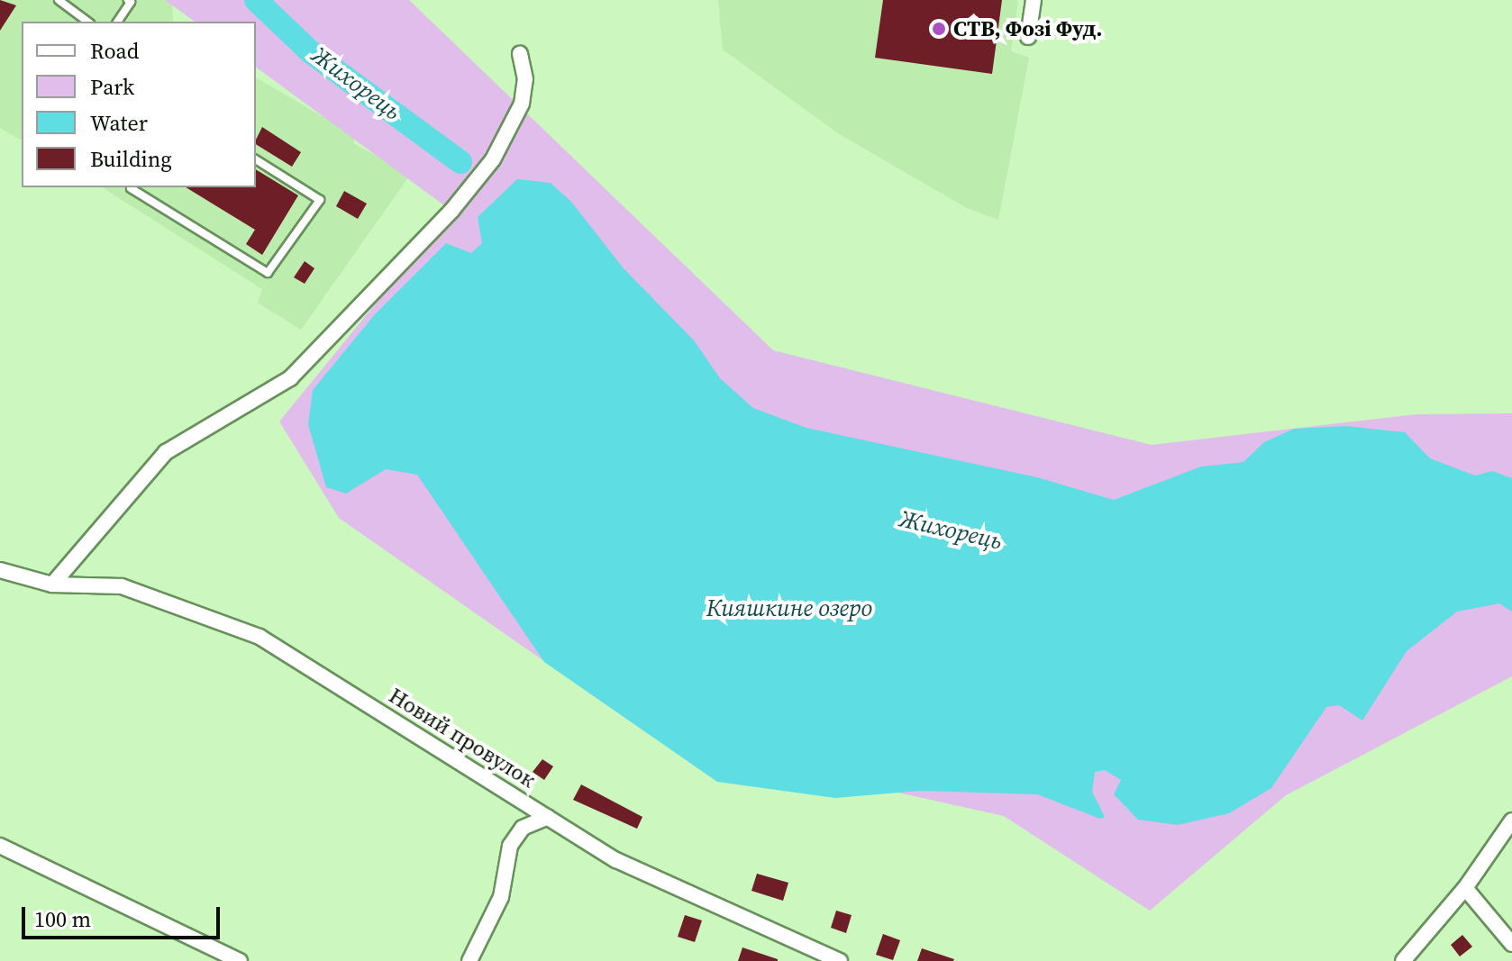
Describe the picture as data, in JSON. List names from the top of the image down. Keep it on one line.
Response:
{"streets":{"street":["Новий провулок"]},"water":["Жихорець","Кияшкине озеро"],"places":["СТВ, Фозі Фуд."],"legend":["Road","Park","Water","Building"],"scale_bar":"100 m"}
